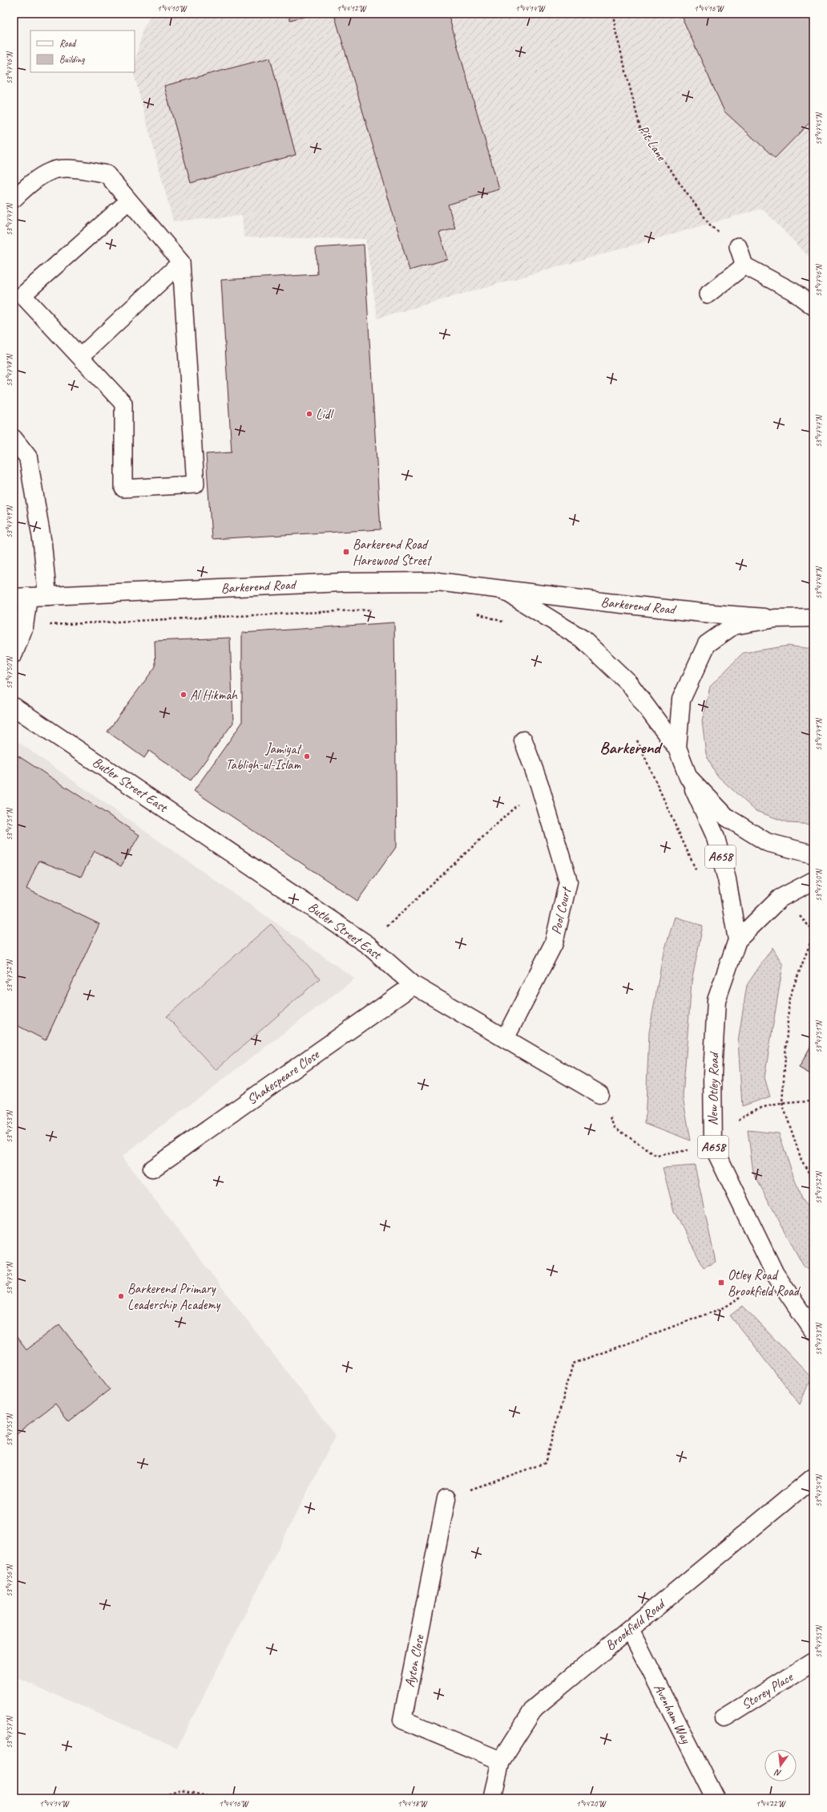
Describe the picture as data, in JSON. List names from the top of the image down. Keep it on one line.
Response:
{"streets":{"street":["Barkerend Road","Butler Street East","A658","Pool Court","Shakespeare Close","New Otley Road","Brookfield Road","Ayton Close","Storey Place","Avenham Way"],"path":["Pit Lane"]},"crossings":[["Barkerend Road","New Otley Road"],["Butler Street East","Pool Court"],["Butler Street East","Shakespeare Close"],["Brookfield Road","Ayton Close"],["Brookfield Road","Avenham Way"]],"districts":["Barkerend"],"places":{"other":["Lidl","Al Hikmah","Jamiyat Tabligh-ul-Islam","Barkerend Primary Leadership Academy"],"transit":["Barkerend Road Harewood Street","Otley Road Brookfield Road"]},"legend":["Road","Building"],"north":"bottom","coordinates":["1°44'10\"W","1°44'12\"W","1°44'14\"W","1°44'16\"W","53°47'46\"N","53°47'45\"N","53°47'47\"N","53°47'48\"N","53°47'49\"N","53°47'50\"N","53°47'51\"N","53°47'52\"N","53°47'53\"N","53°47'54\"N","53°47'55\"N","53°47'56\"N","53°47'57\"N","1°44'18\"W","1°44'20\"W","1°44'22\"W"]}
